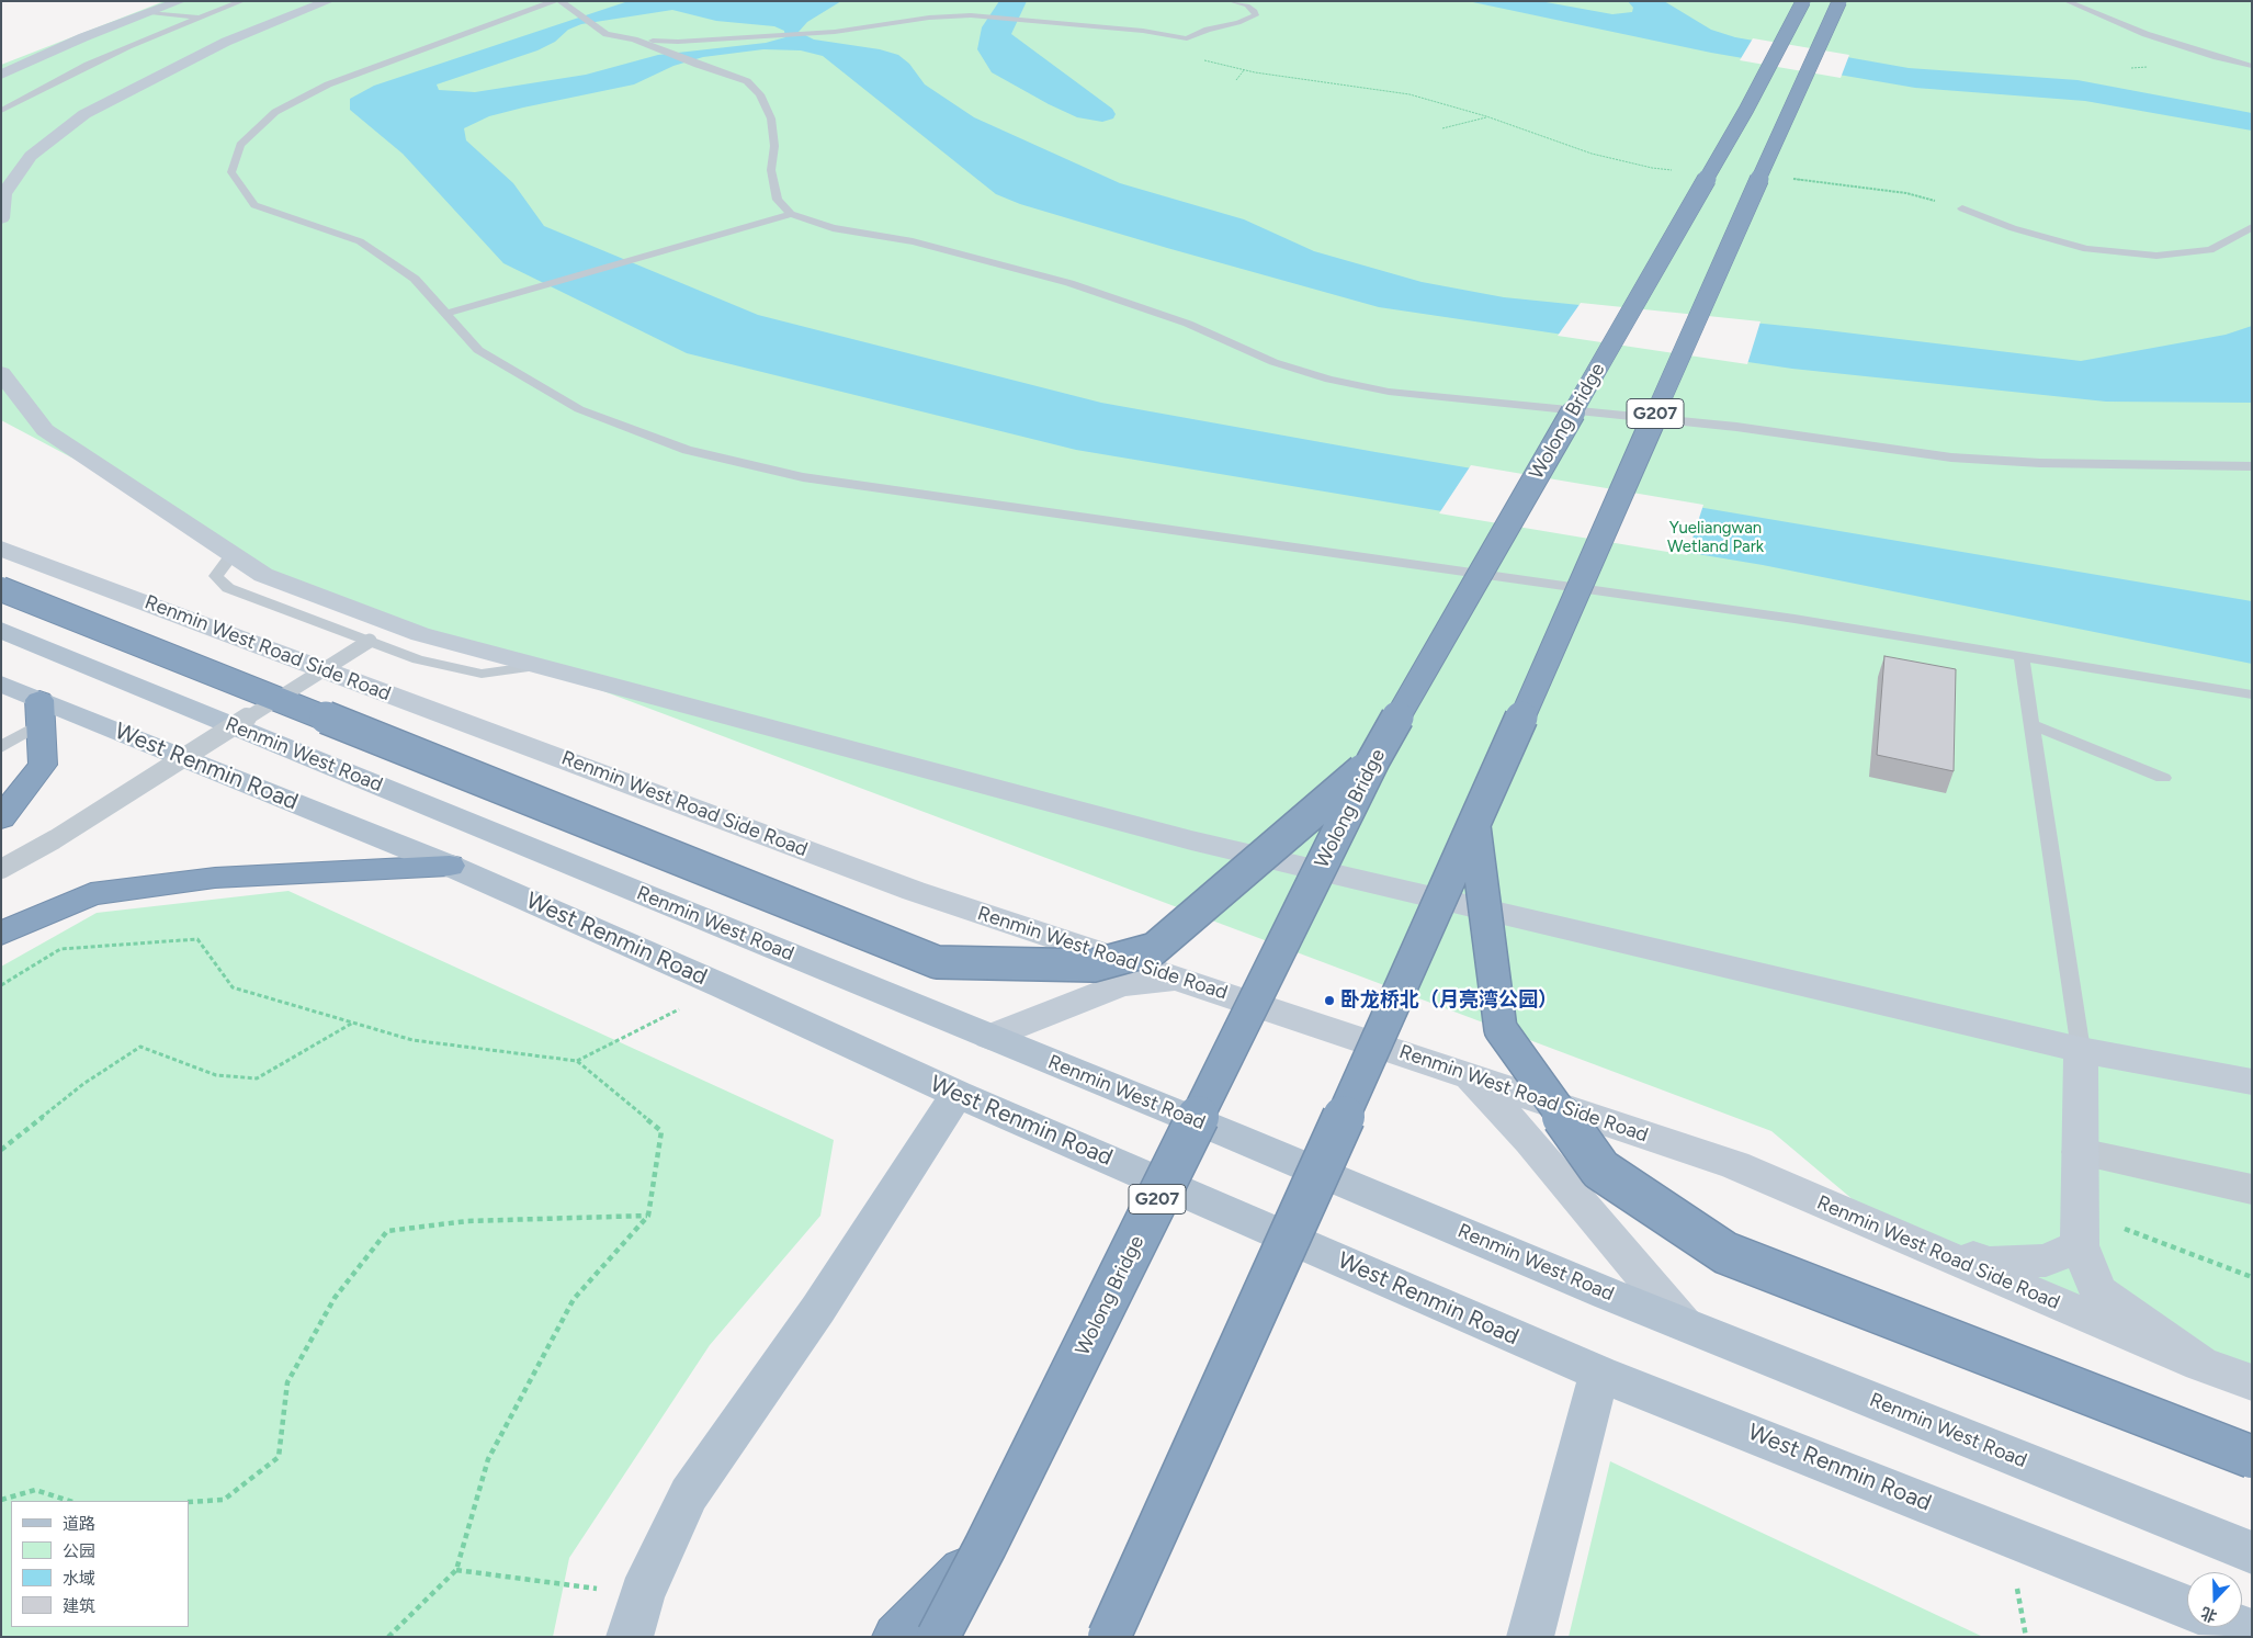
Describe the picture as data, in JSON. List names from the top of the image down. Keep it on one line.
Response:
{"streets":{"highway":["G207","Wolong Bridge"],"main road":["Renmin West Road","West Renmin Road"],"street":["Renmin West Road Side Road"]},"parks":["Yueliangwan Wetland Park"],"places":["卧龙桥北（月亮湾公园）"],"legend":["道路","公园","水域","建筑"],"north":"bottom"}
